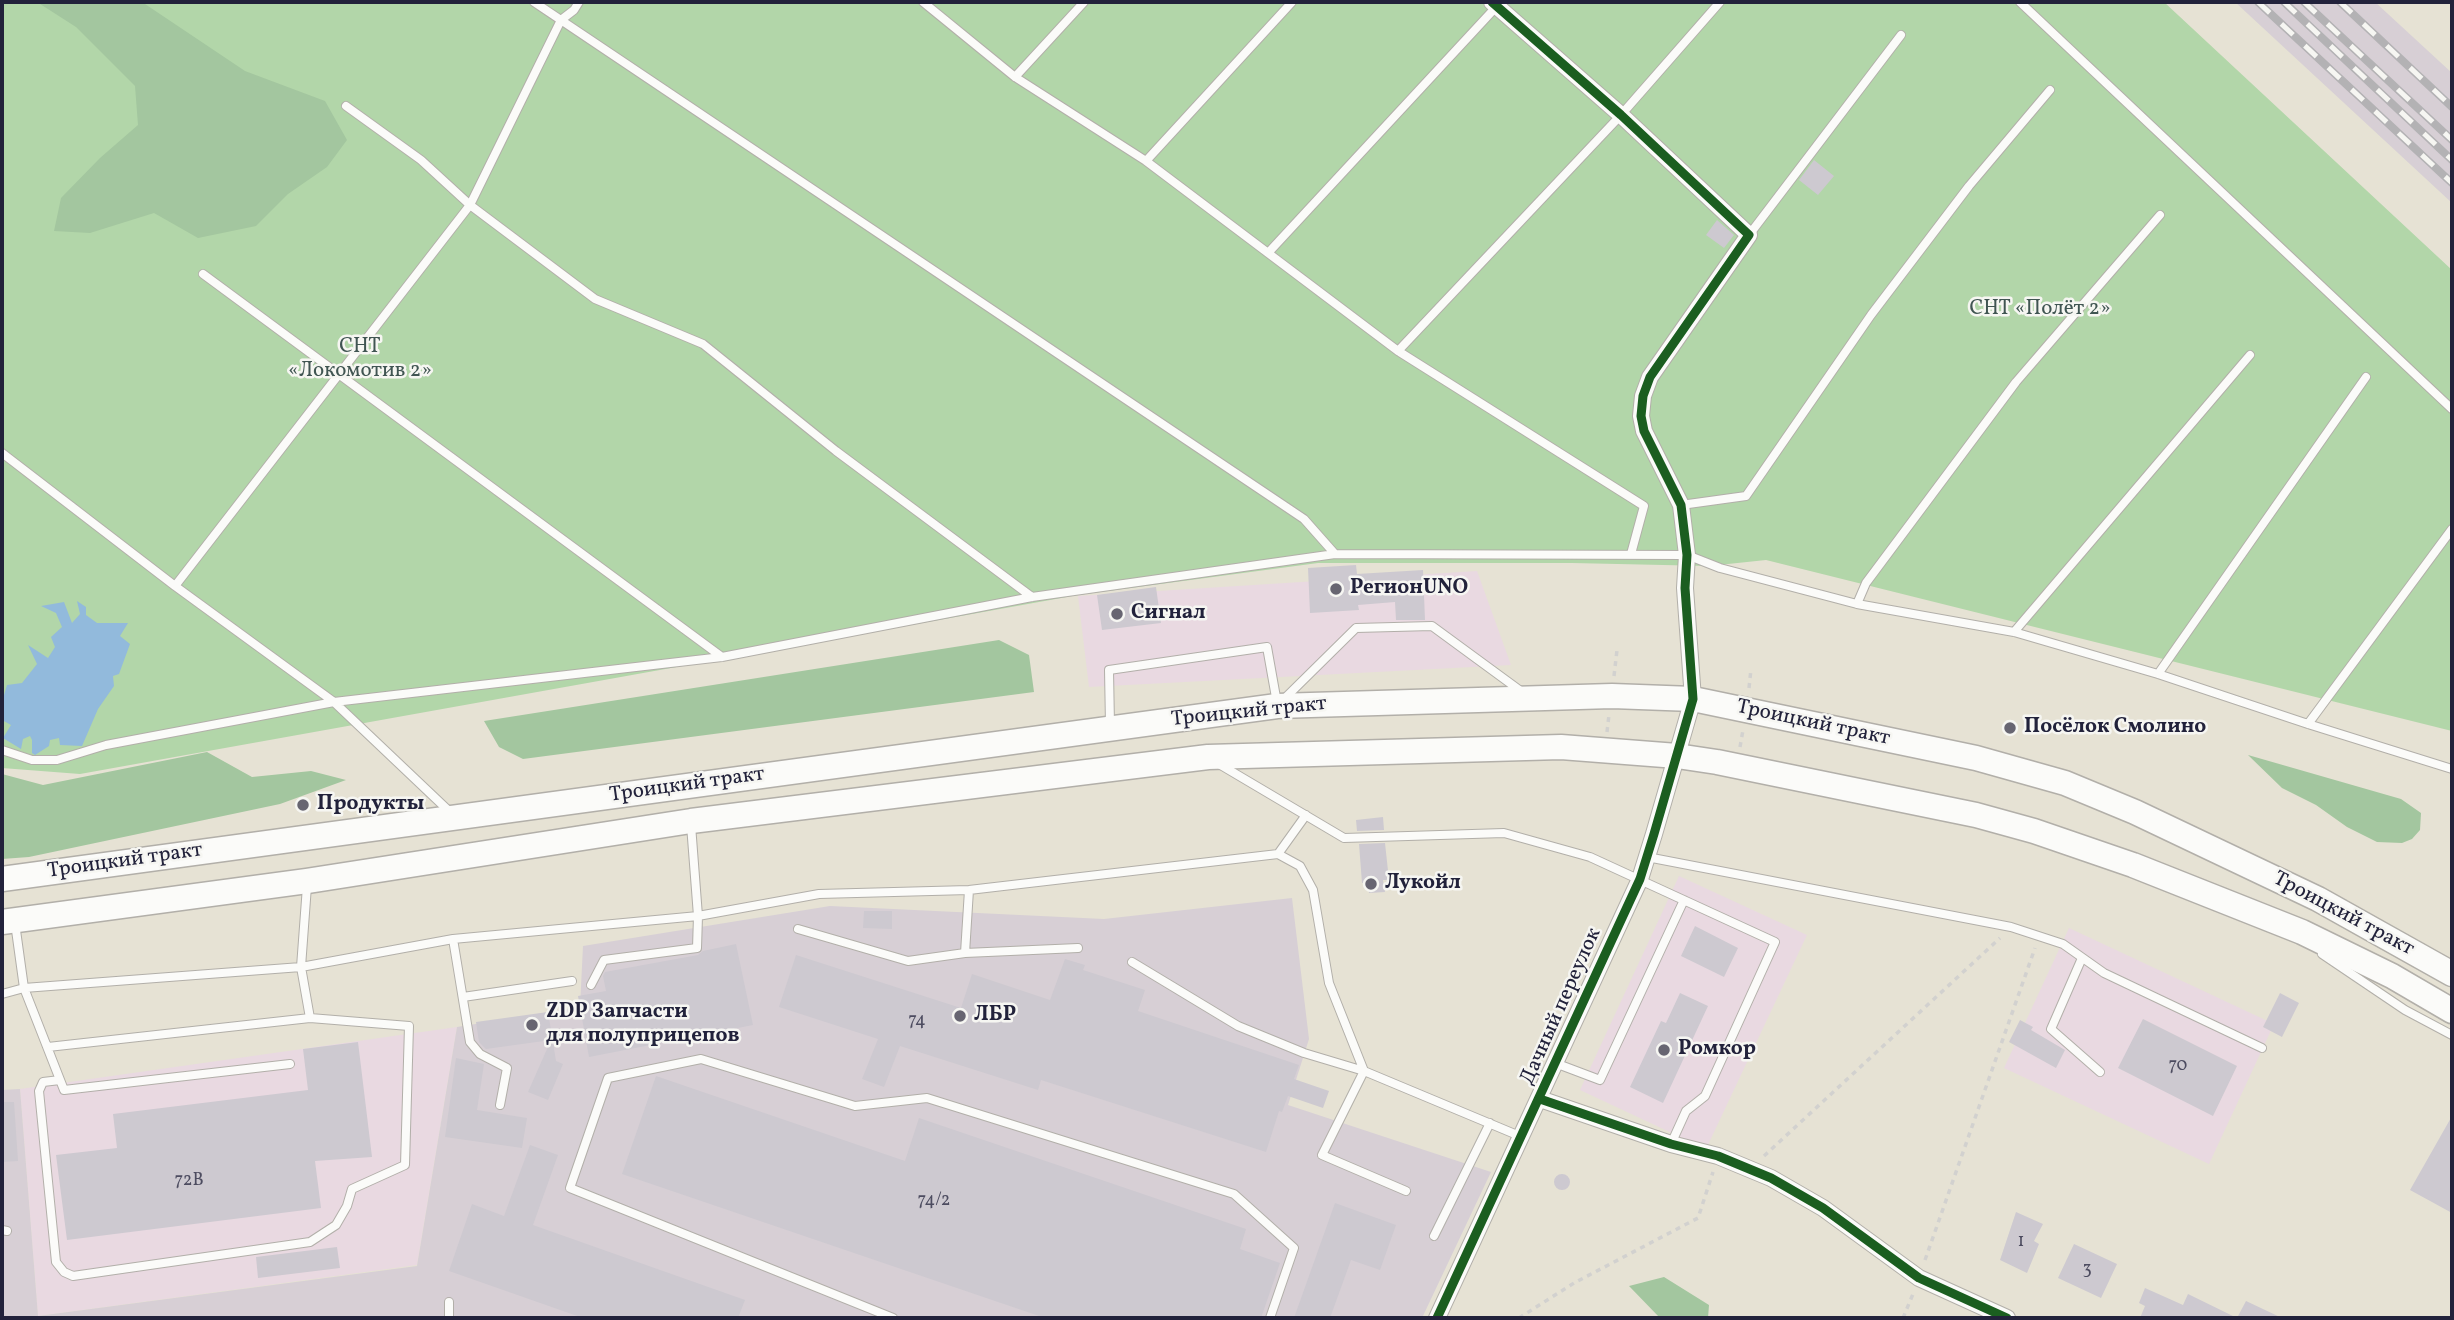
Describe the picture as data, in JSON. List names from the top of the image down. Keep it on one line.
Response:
{"streets":{"main road":["Троицкий тракт"],"street":["Дачный переулок"]},"crossings":[["Троицкий тракт","Дачный переулок"]],"parks":["СНТ «Полёт 2»","СНТ «Локомотив 2»"],"places":["РегионUNO","Сигнал","Посёлок Смолино","Продукты","Лукойл","ЛБР","ZDP Запчасти для полуприцепов","Ромкор"],"house_numbers":["74","70","72В","74/2","1","3"]}
